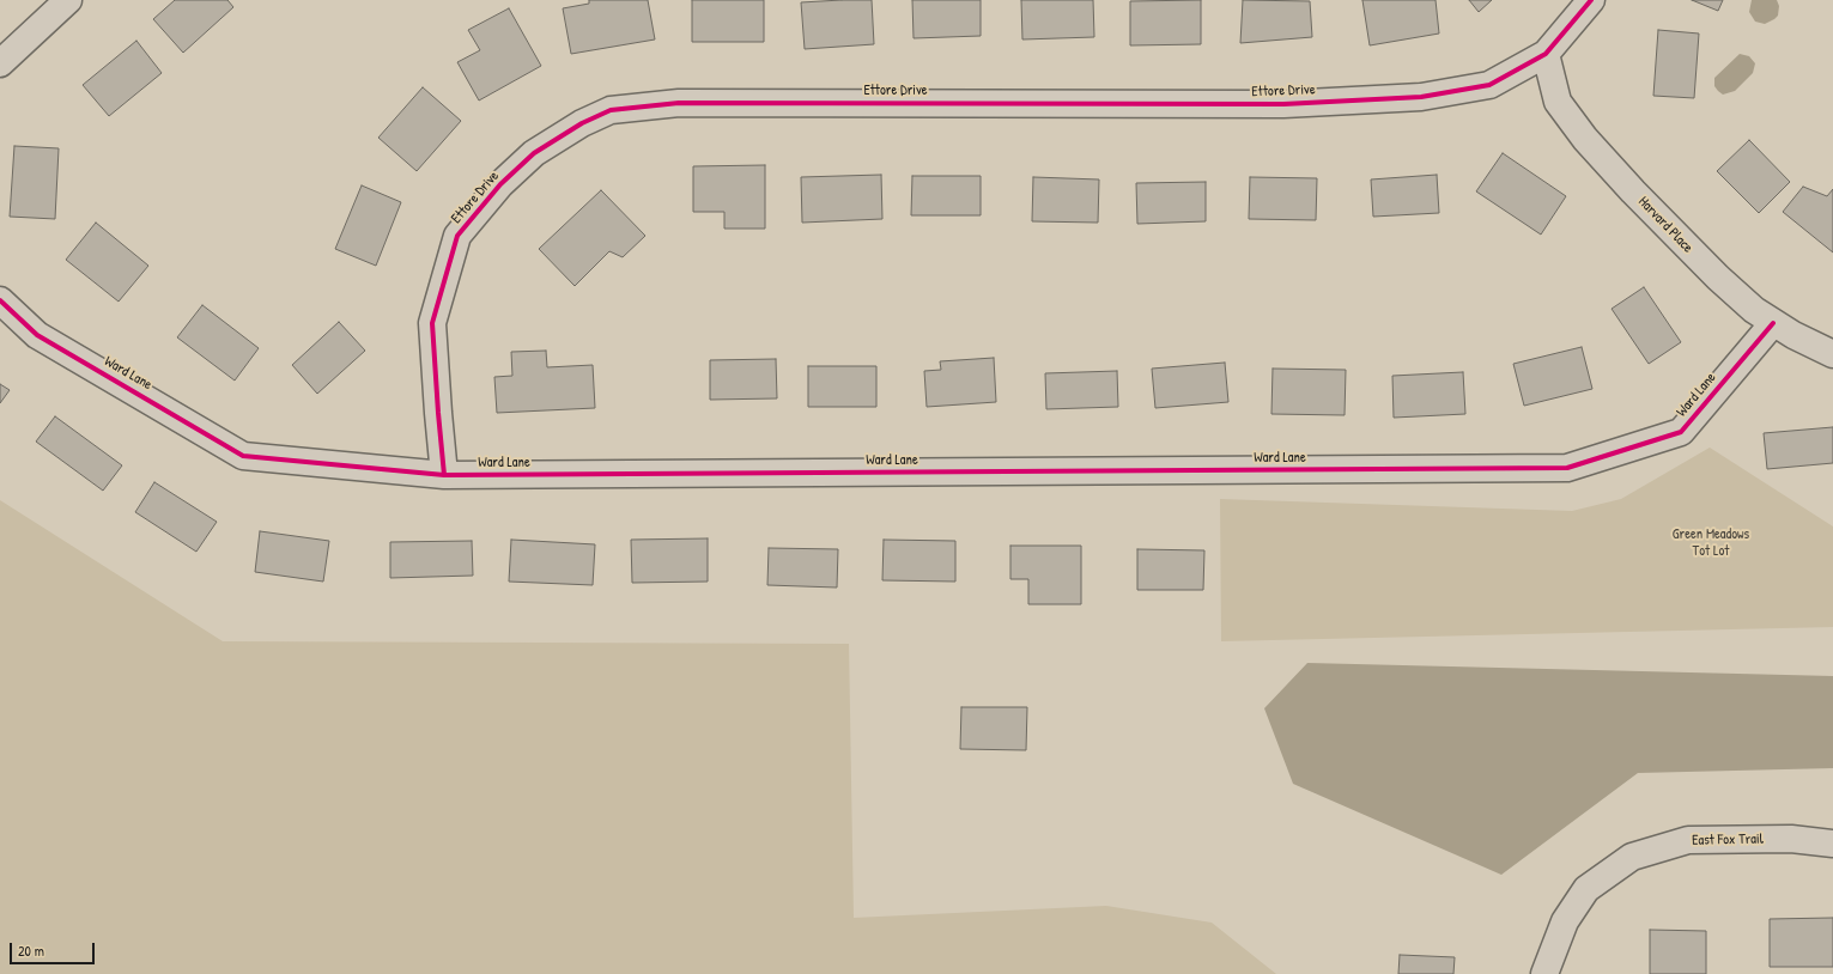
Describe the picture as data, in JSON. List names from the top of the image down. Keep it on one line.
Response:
{"streets":{"street":["Ettore Drive","Harvard Place","Ward Lane","East Fox Trail"]},"crossings":[["Ettore Drive","Harvard Place"],["Ettore Drive","Ward Lane"],["Harvard Place","Ward Lane"]],"parks":["Green Meadows Tot Lot"],"scale_bar":"20 m"}
